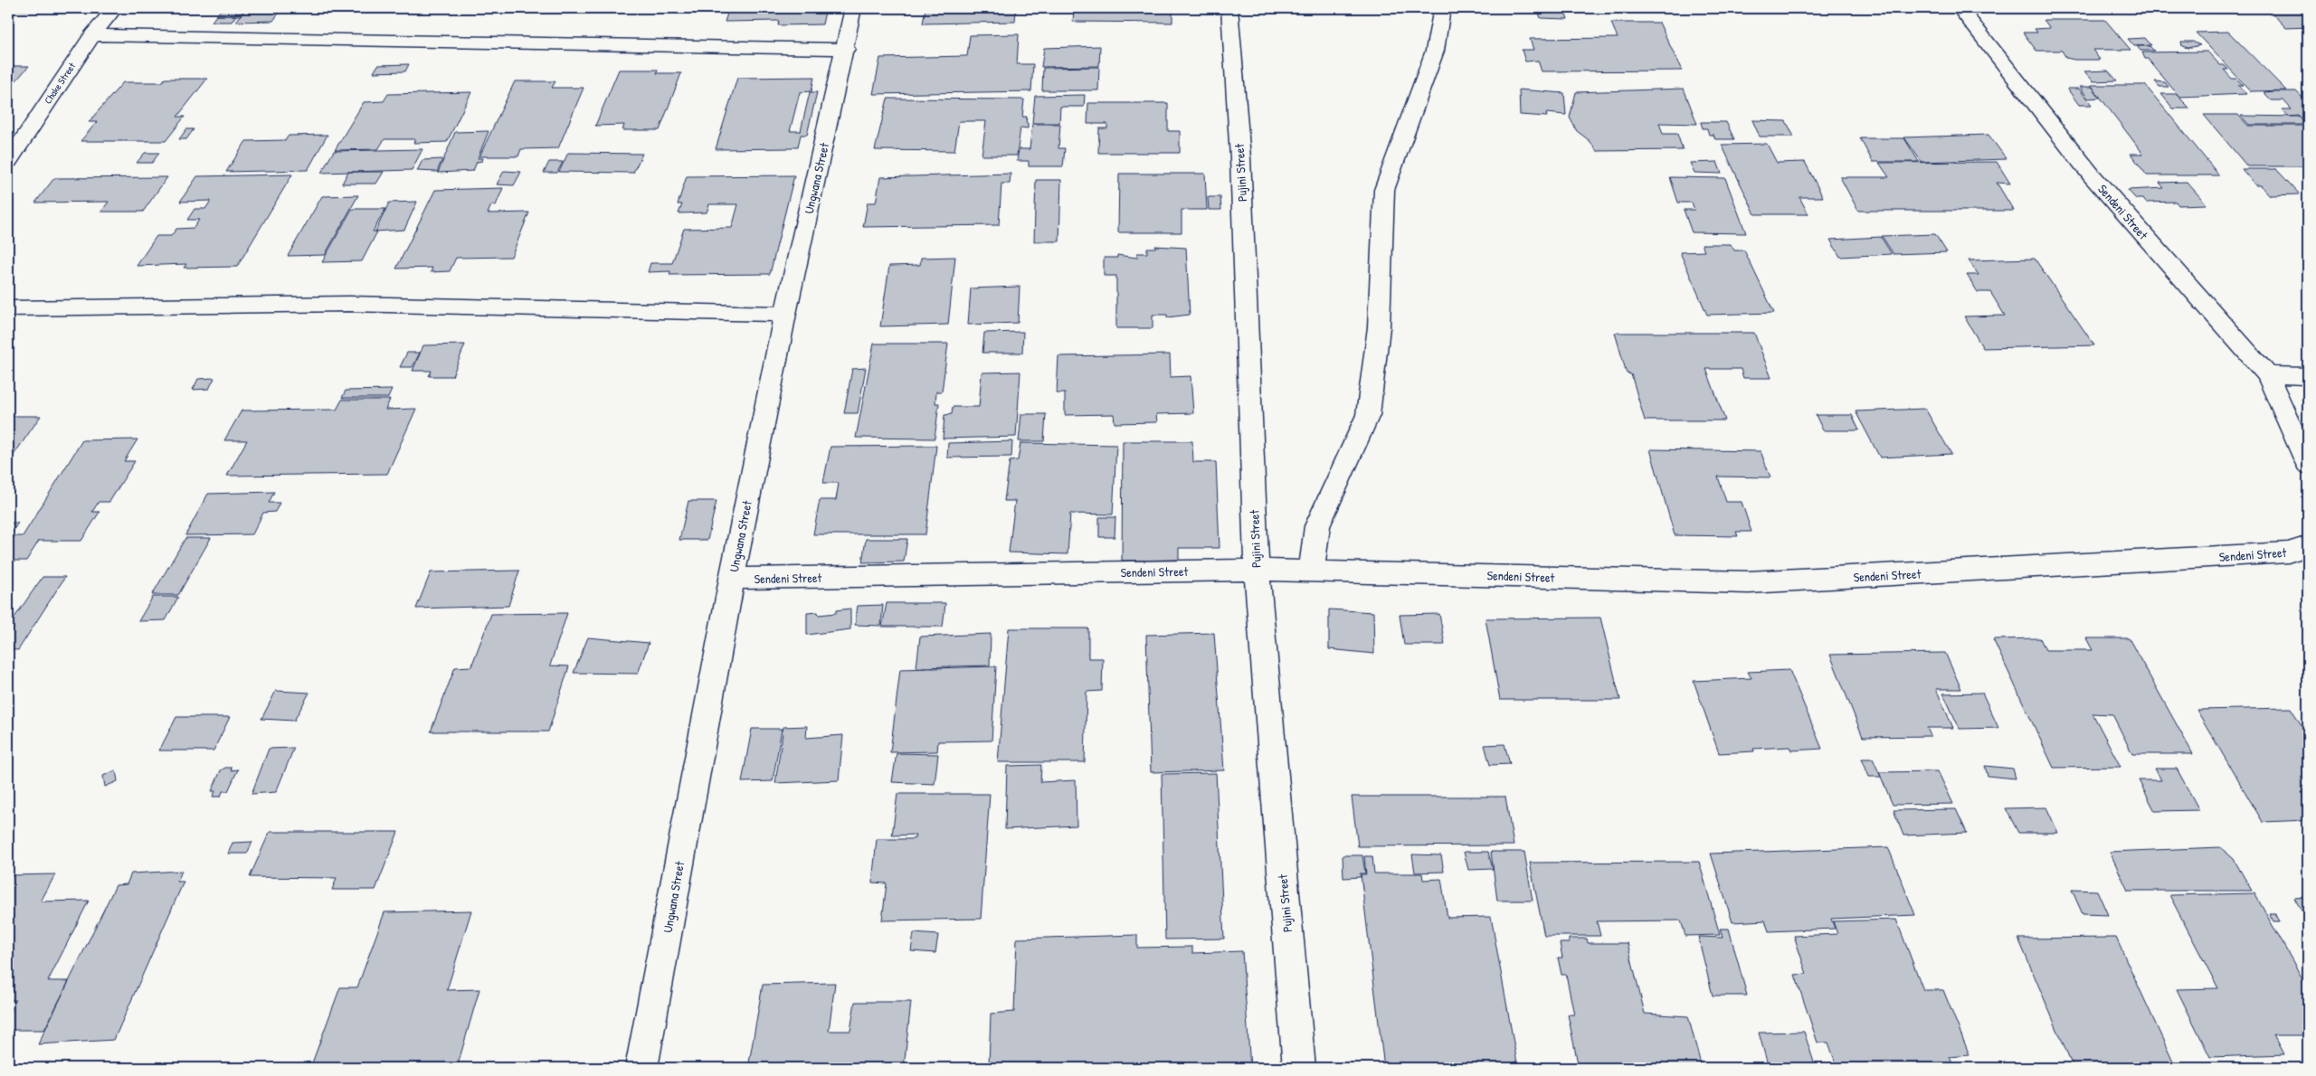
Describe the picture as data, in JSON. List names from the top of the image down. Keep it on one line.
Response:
{"streets":{"street":["Chake Street","Pujini Street","Ungwana Street","Sendeni Street"]},"crossings":[["Pujini Street","Sendeni Street"],["Ungwana Street","Sendeni Street"]]}
